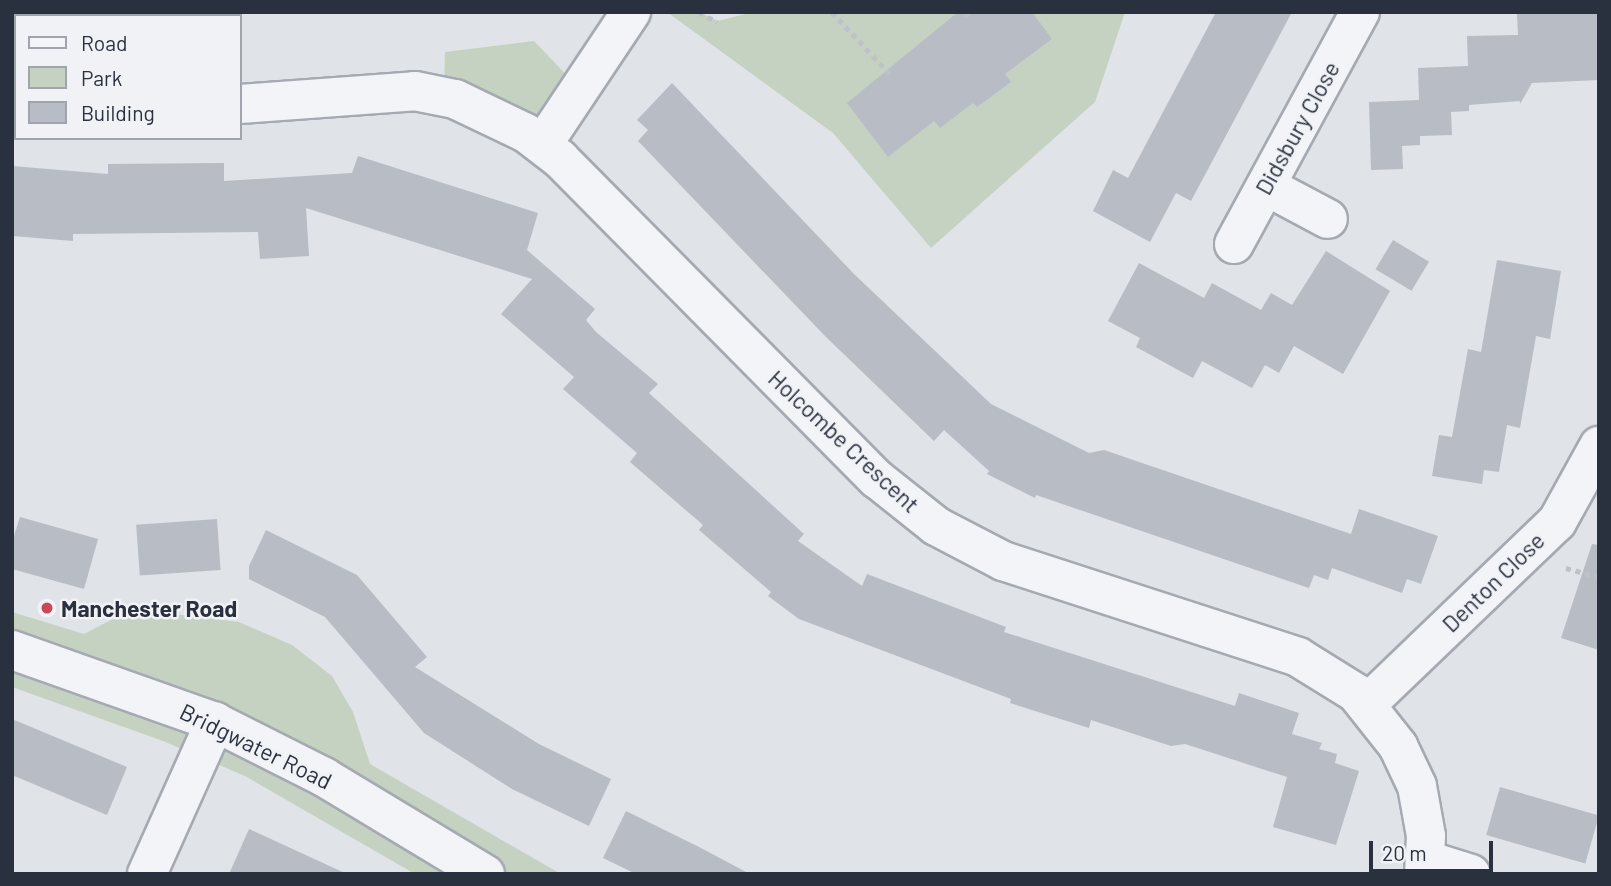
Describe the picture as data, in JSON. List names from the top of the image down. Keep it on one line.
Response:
{"streets":{"street":["Didsbury Close","Holcombe Crescent","Denton Close","Bridgwater Road"]},"crossings":[["Holcombe Crescent","Denton Close"]],"places":["Manchester Road"],"legend":["Road","Park","Building"],"scale_bar":"20 m"}
